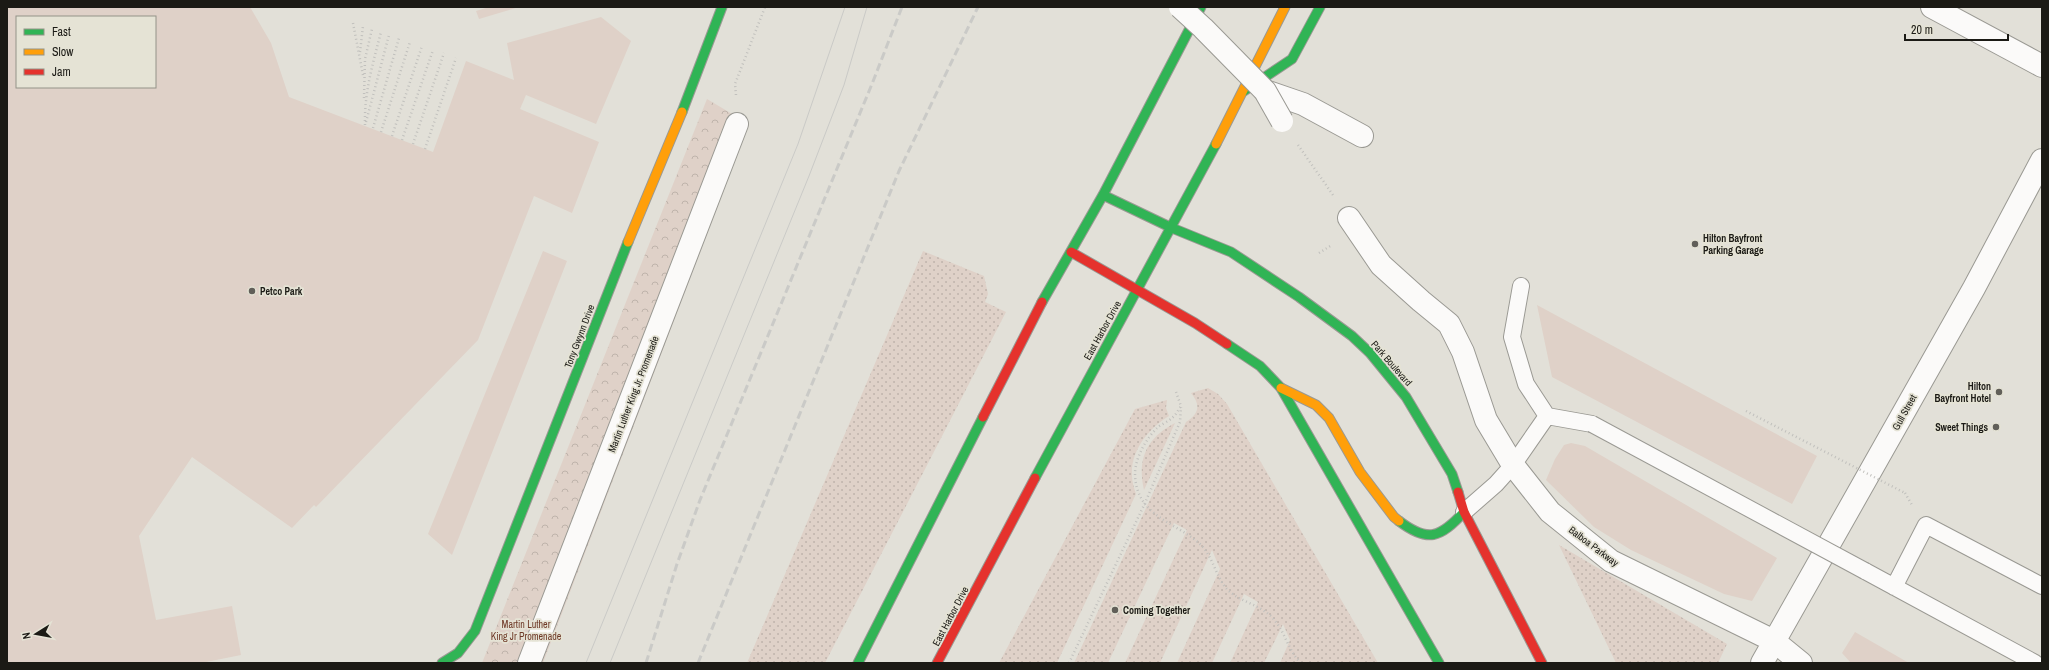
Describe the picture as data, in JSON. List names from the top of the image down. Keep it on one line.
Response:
{"streets":{"street":["East Harbor Drive","Tony Gwynn Drive","Park Boulevard","Martin Luther King Jr. Promenade","Gull Street","Balboa Parkway"]},"crossings":[["East Harbor Drive","Park Boulevard"],["Gull Street","Balboa Parkway"]],"parks":["Martin Luther King Jr Promenade"],"places":["Hilton Bayfront Parking Garage","Petco Park","Hilton Bayfront Hotel","Sweet Things","Coming Together"],"legend":["Fast","Slow","Jam"],"scale_bar":"20 m","north":"left"}
